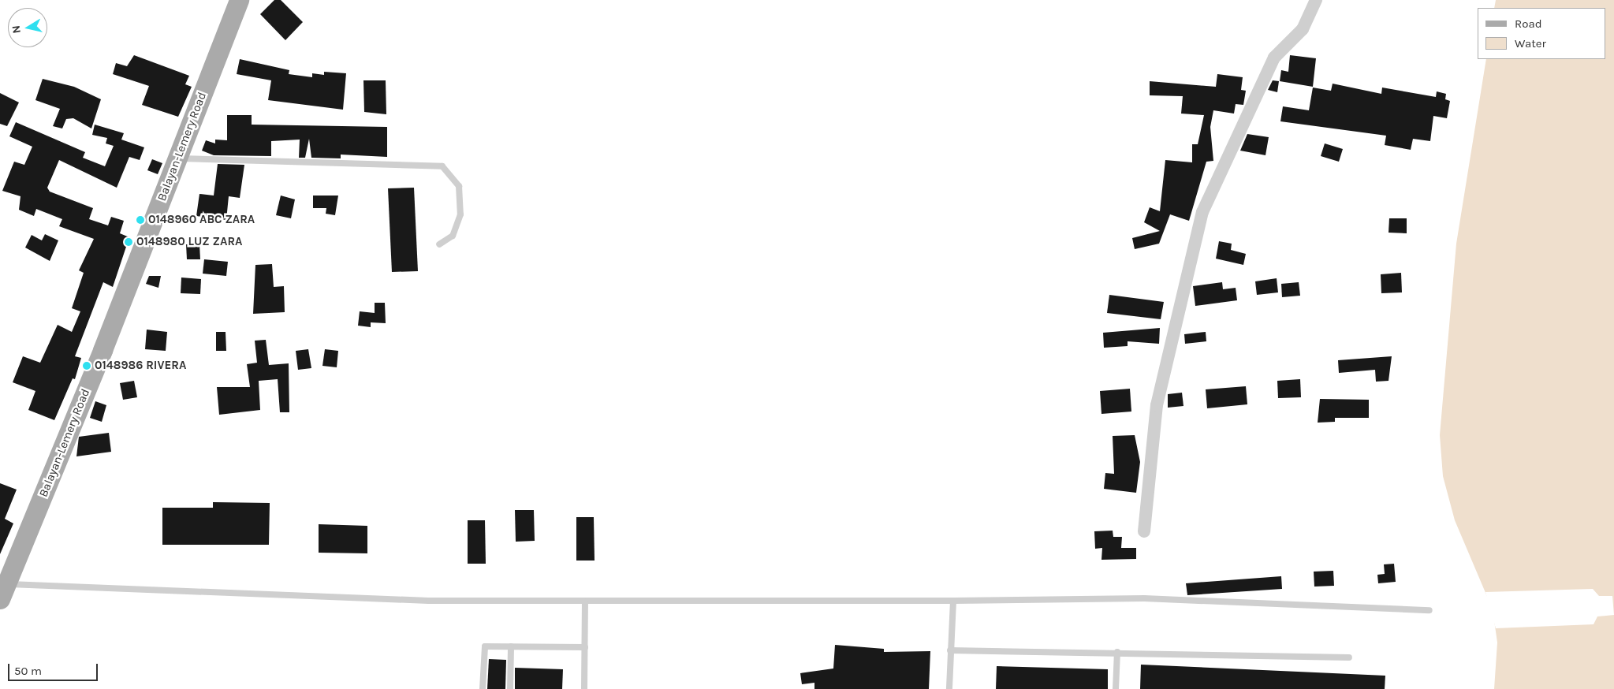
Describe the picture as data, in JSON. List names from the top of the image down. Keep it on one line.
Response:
{"streets":{"main road":["Balayan-Lemery Road"]},"places":["0148960 ABC ZARA","0148980 LUZ ZARA","0148986 RIVERA"],"legend":["Road","Water"],"scale_bar":"50 m","north":"left"}
